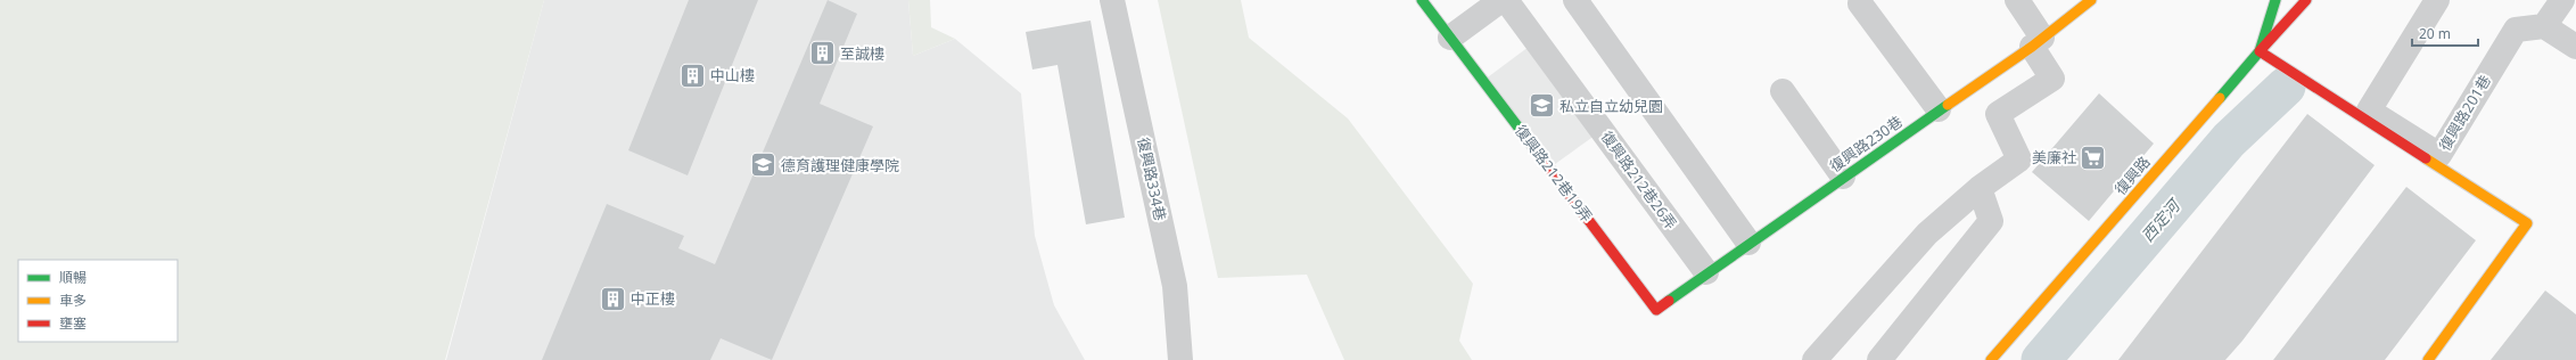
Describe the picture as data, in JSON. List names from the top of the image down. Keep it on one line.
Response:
{"streets":{"street":["復興路201巷","復興路230巷","復興路212巷19弄","復興路","復興路334巷","復興路212巷26弄"]},"crossings":[["復興路230巷","復興路212巷19弄"],["復興路230巷","復興路212巷26弄"]],"water":["西定河"],"places":{"building":["至誠樓","中山樓","中正樓"],"school or university":["私立自立幼兒園","德育護理健康學院"],"supermarket":["美廉社"]},"legend":["順暢","車多","壅塞"],"scale_bar":"20 m"}
